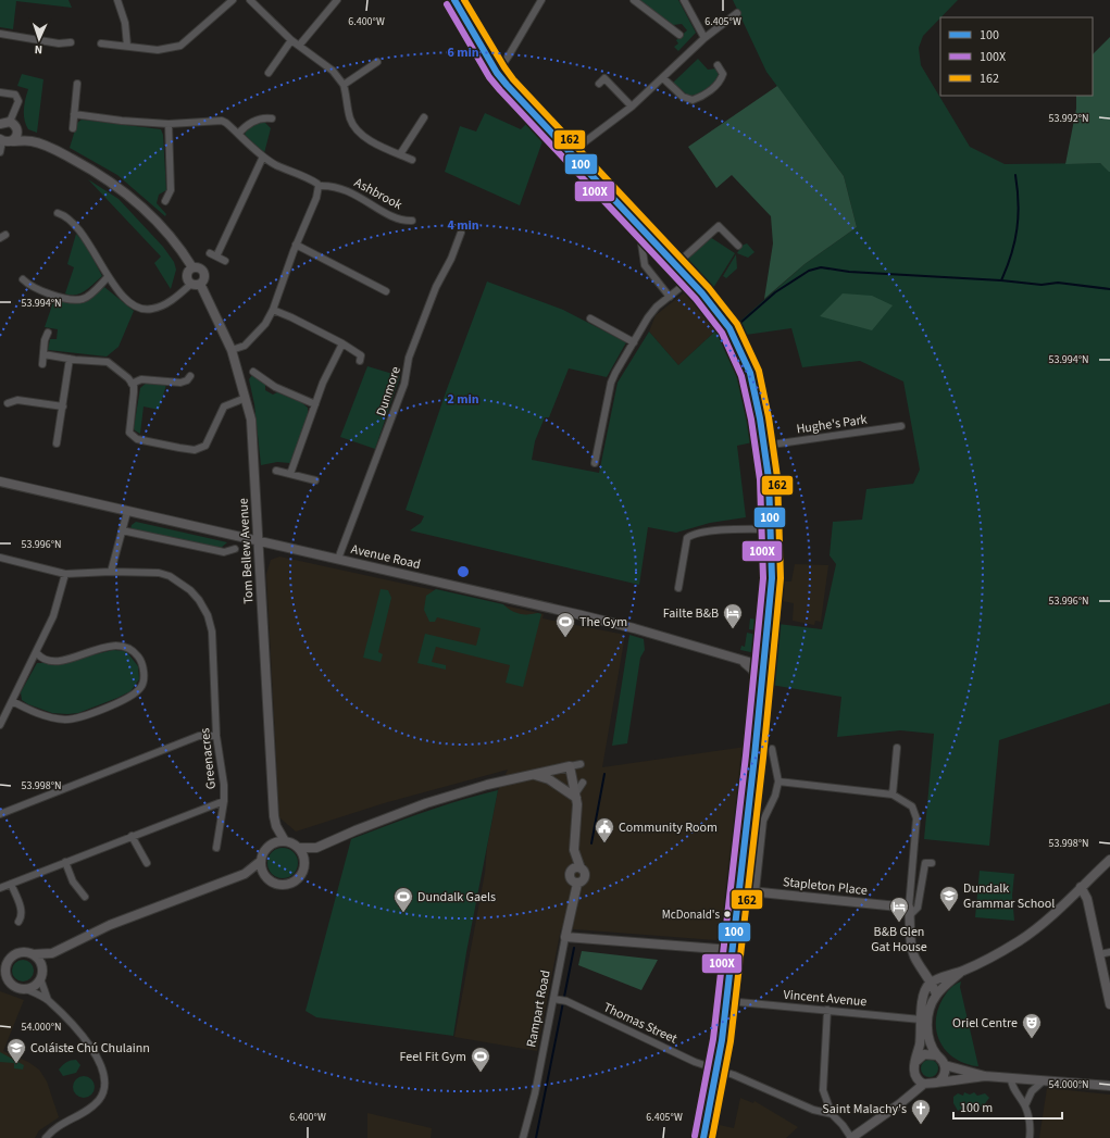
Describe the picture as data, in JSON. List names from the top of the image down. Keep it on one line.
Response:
{"streets":{"street":["Ashbrook","Dunmore","Hughe's Park","Tom Bellew Avenue","Avenue Road","Greenacres","Stapleton Place","Vincent Avenue","Rampart Road","Thomas Street"]},"crossings":[["Dunmore","Avenue Road"],["Tom Bellew Avenue","Avenue Road"],["Rampart Road","Thomas Street"]],"places":{"hotel":["Failte B&B","B&B Glen Gat House"],"sports":["The Gym","Dundalk Gaels","Feel Fit Gym"],"public building":["Community Room"],"school or university":["Dundalk Grammar School","Coláiste Chú Chulainn"],"other":["McDonald's"],"theatre":["Oriel Centre"],"church":["Saint Malachy's"]},"lines":["transit line 100","transit line 162","transit line 100X"],"legend":["100","100X","162"],"scale_bar":"100 m","north":"bottom","coordinates":["6.400°W","6.405°W","53.992°N","53.994°N","53.996°N","53.998°N","54.000°N"],"rings":["6 min","4 min","2 min"]}
